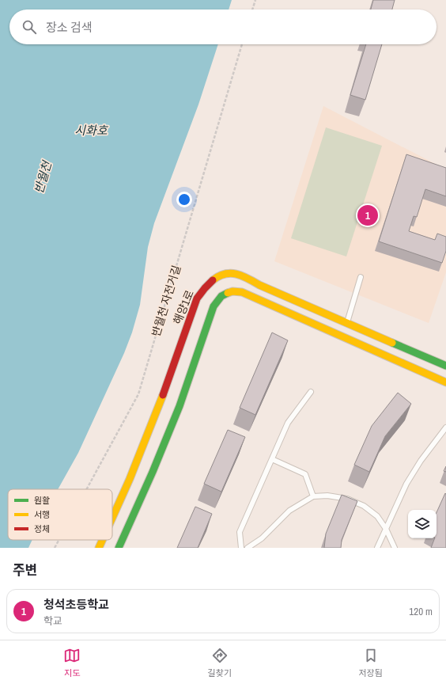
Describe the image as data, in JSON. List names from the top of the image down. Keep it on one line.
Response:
{"streets":{"street":["해양1로"],"path":["반월천 자전거길"]},"water":["시화호","반월천"],"legend":["원활","서행","정체"],"page":{"search":"장소 검색","pins":"1","heading":"주변","list":[{"mark":"1","name":"청석초등학교","note":"학교","value":"120 m"}],"nav":["지도","길찾기","저장됨"]}}
